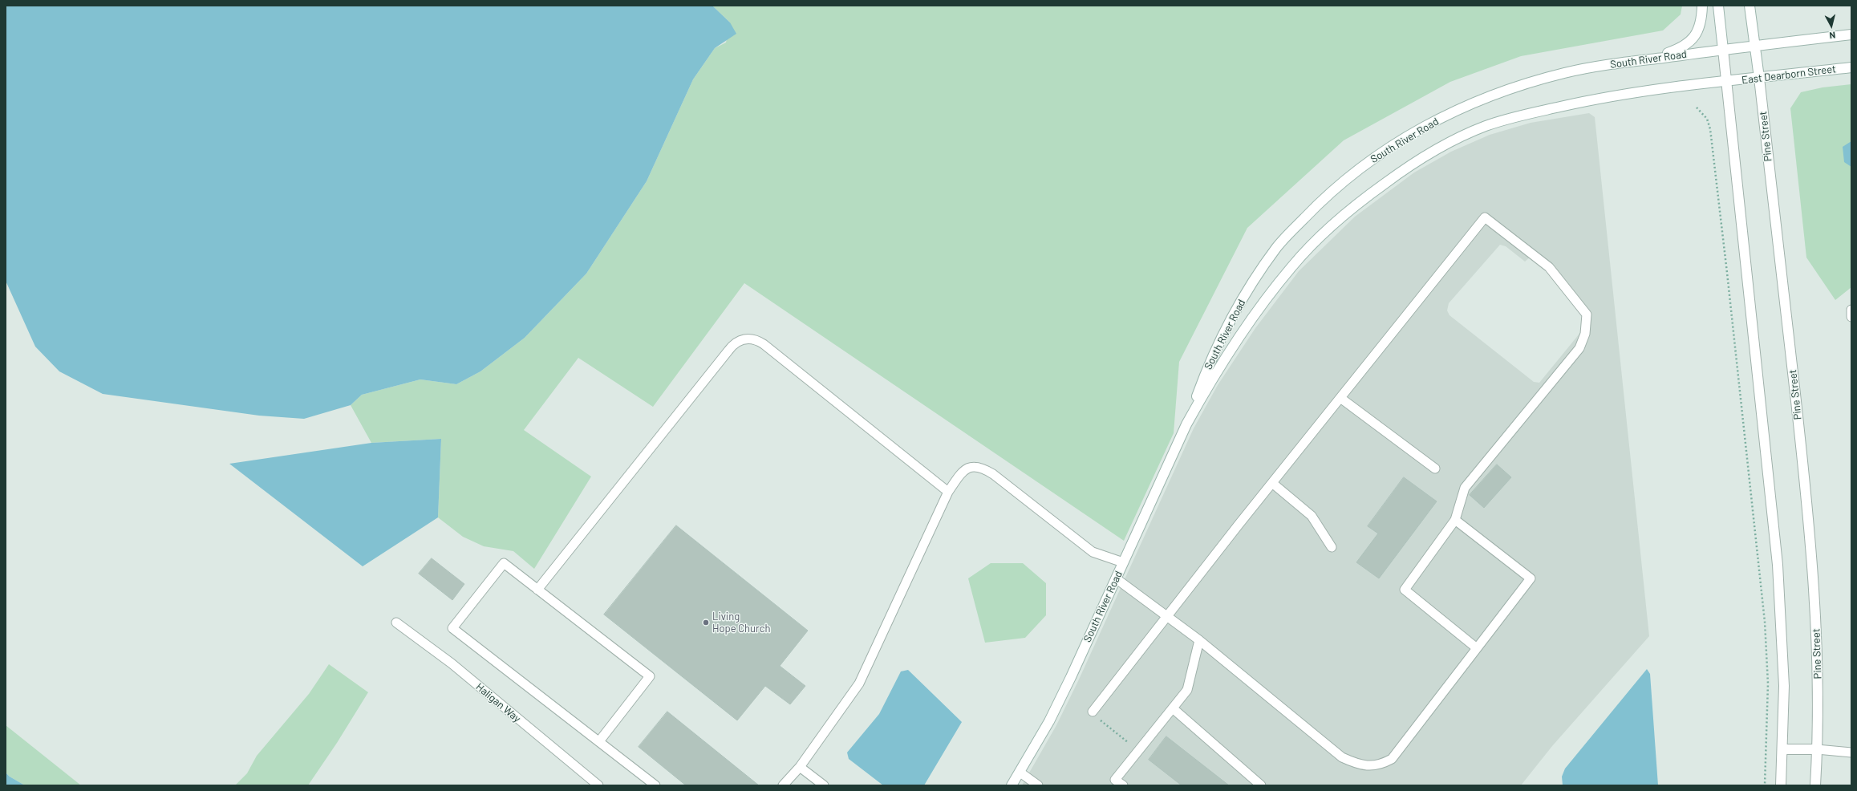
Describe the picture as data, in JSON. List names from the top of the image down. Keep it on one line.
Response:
{"streets":{"main road":["South River Road","East Dearborn Street","Pine Street"],"lane":["Haligan Way"]},"crossings":[["South River Road","East Dearborn Street"],["South River Road","Pine Street"],["East Dearborn Street","Pine Street"]],"places":["Living Hope Church"],"north":"bottom"}
